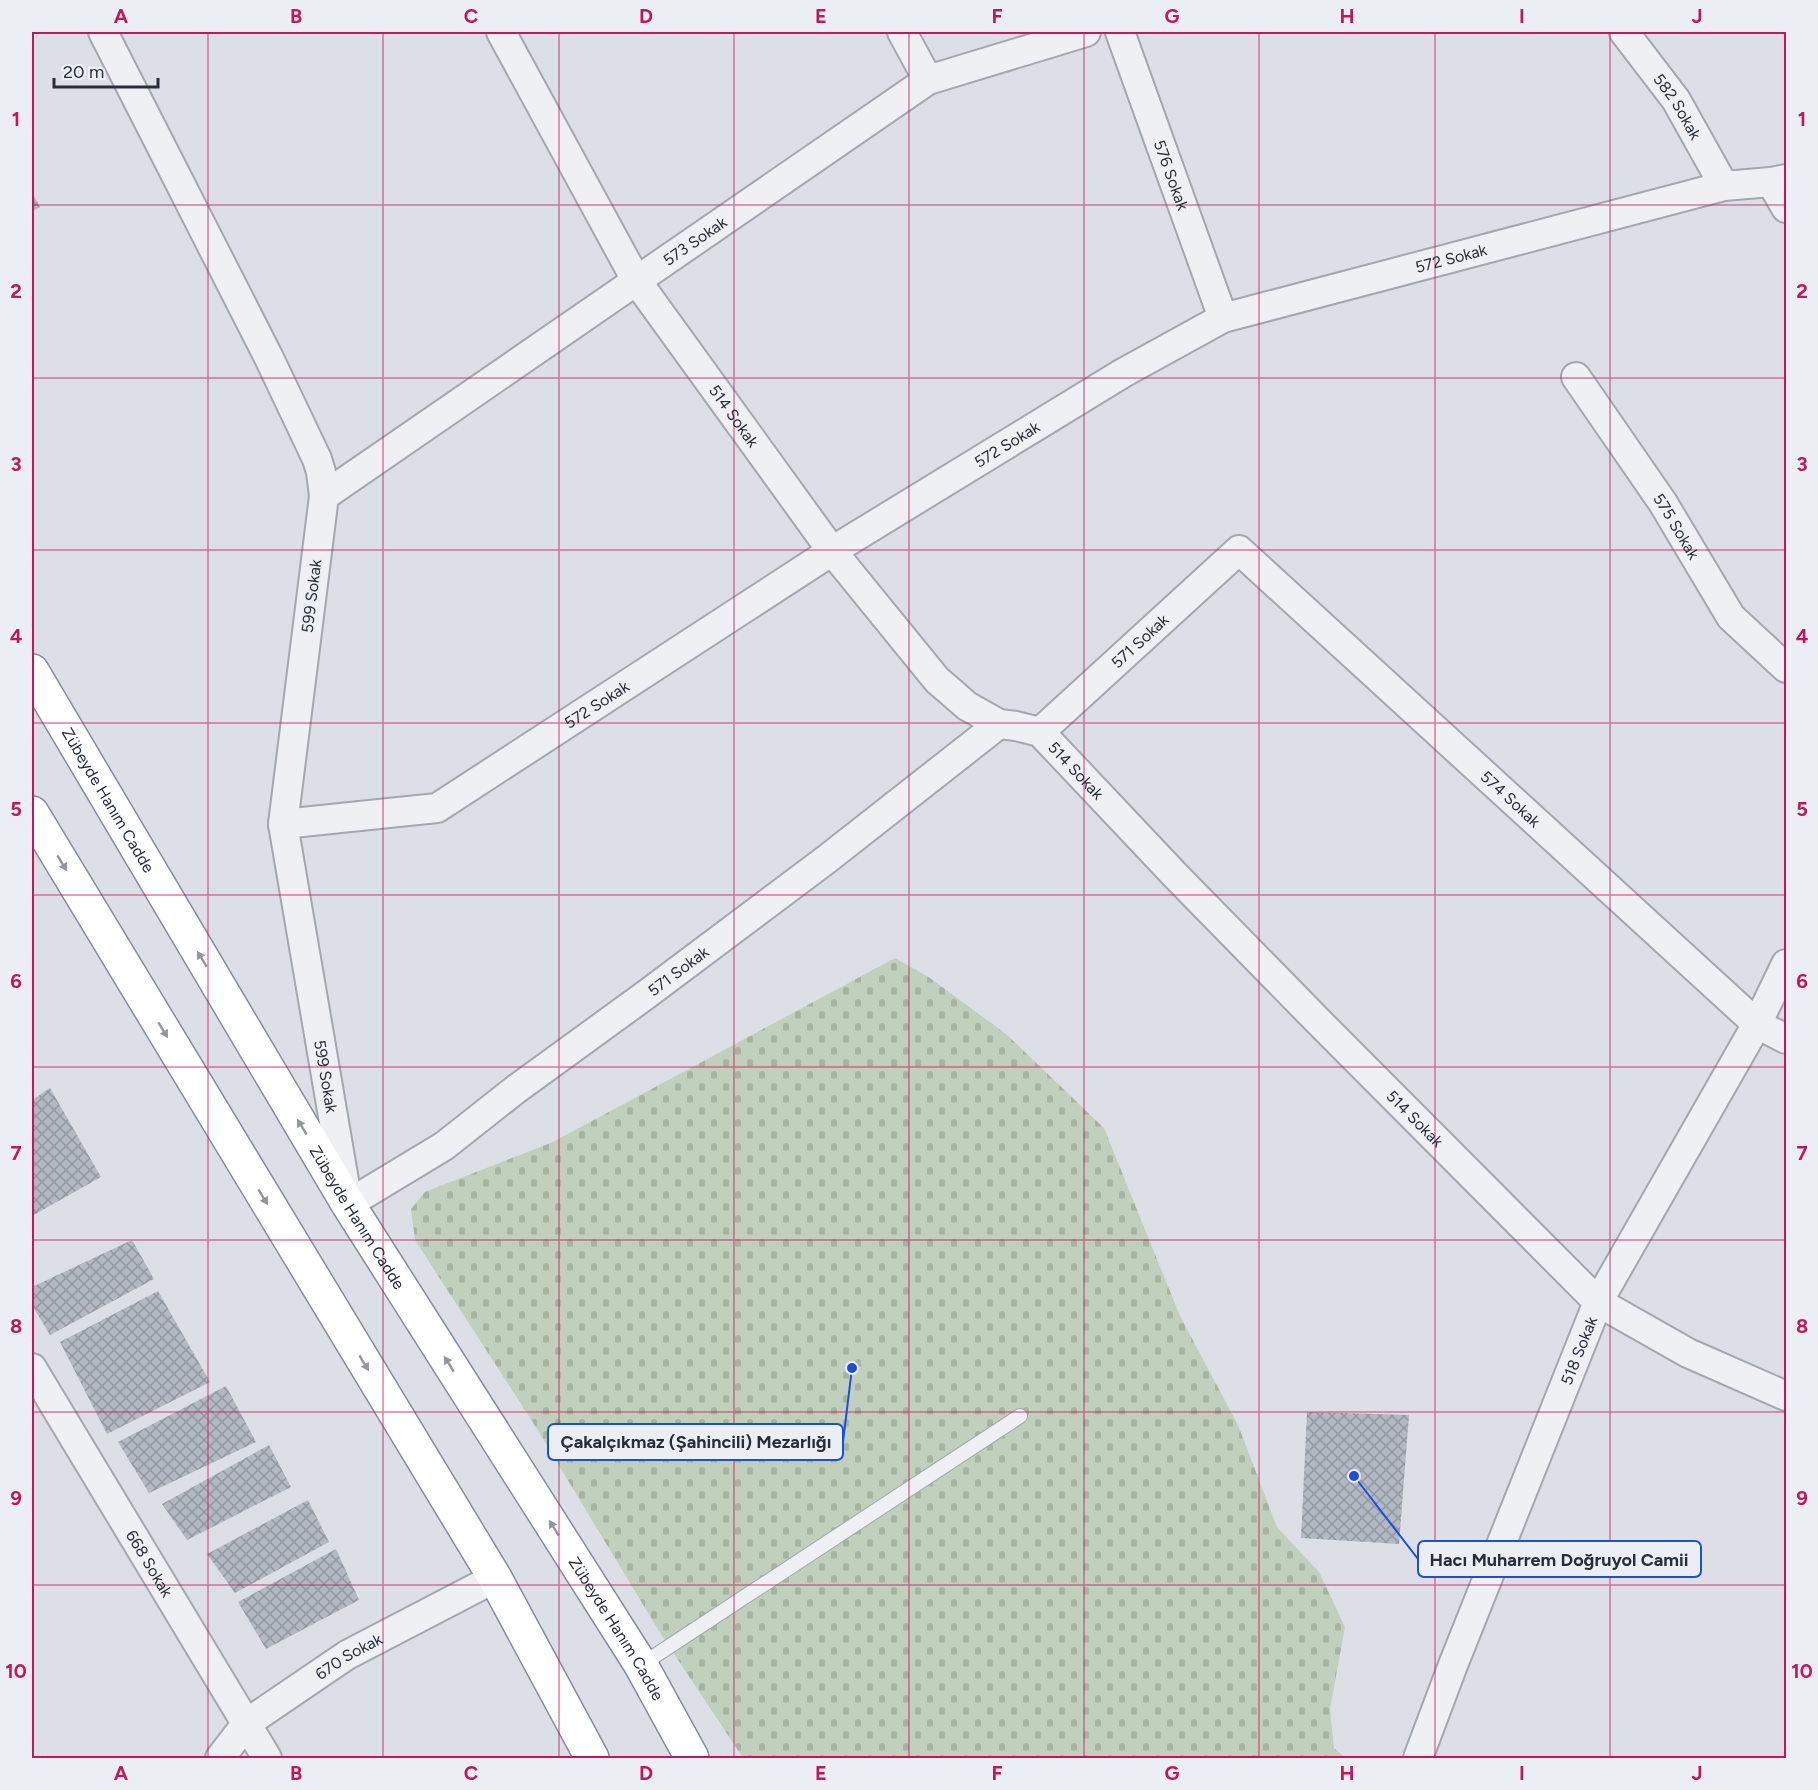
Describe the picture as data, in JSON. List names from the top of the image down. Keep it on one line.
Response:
{"streets":{"highway":["Zübeyde Hanım Cadde"],"street":["582 Sokak","576 Sokak","573 Sokak","572 Sokak","514 Sokak","575 Sokak","599 Sokak","571 Sokak","574 Sokak","518 Sokak","668 Sokak","670 Sokak"]},"crossings":[["582 Sokak","572 Sokak"],["576 Sokak","572 Sokak"],["573 Sokak","514 Sokak"],["573 Sokak","599 Sokak"],["572 Sokak","514 Sokak"],["572 Sokak","599 Sokak"],["514 Sokak","571 Sokak"],["514 Sokak","518 Sokak"],["599 Sokak","571 Sokak"],["599 Sokak","Zübeyde Hanım Cadde"],["571 Sokak","574 Sokak"],["571 Sokak","Zübeyde Hanım Cadde"],["574 Sokak","518 Sokak"],["668 Sokak","670 Sokak"]],"places":["Çakalçıkmaz (Şahincili) Mezarlığı","Hacı Muharrem Doğruyol Camii"],"scale_bar":"20 m","grid":{"columns":["A","B","C","D","E","F","G","H","I","J"],"rows":["1","2","3","4","5","6","7","8","9","10"]}}
